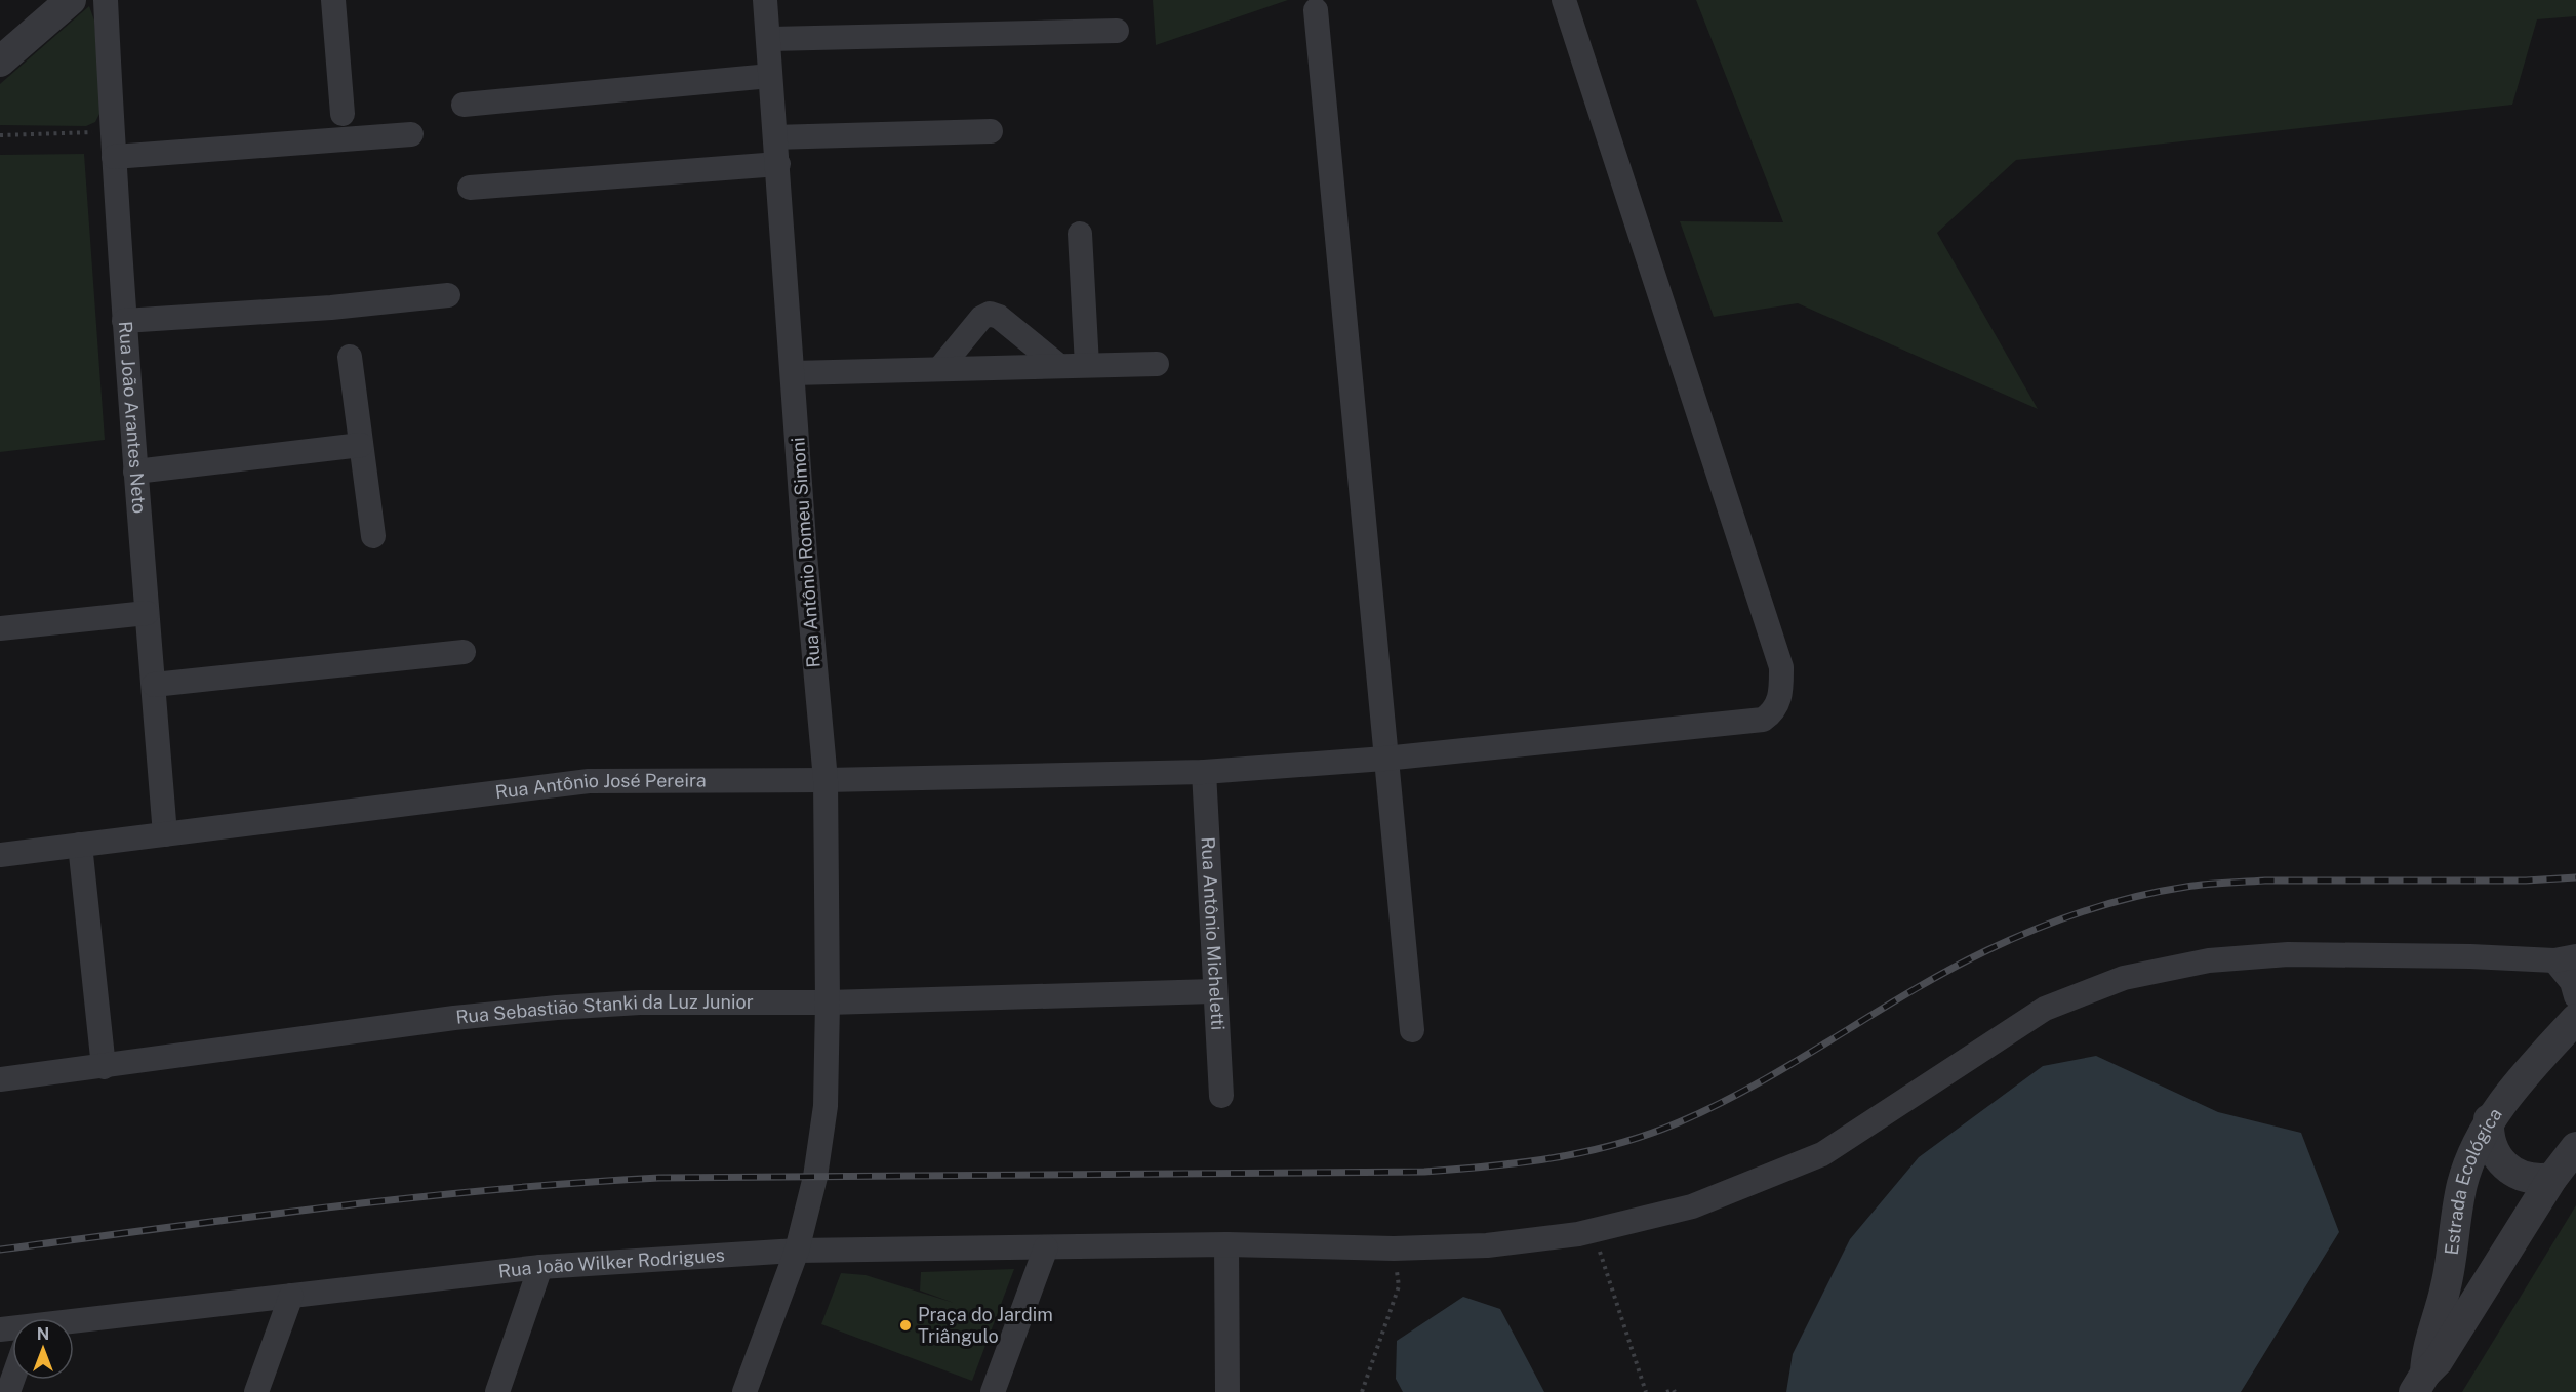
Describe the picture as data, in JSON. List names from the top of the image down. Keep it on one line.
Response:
{"streets":{"street":["Rua João Arantes Neto","Rua Antônio Romeu Simoni","Rua Antônio José Pereira","Rua Antônio Micheletti","Rua Sebastião Stanki da Luz Junior","Estrada Ecológica","Rua João Wilker Rodrigues"]},"crossings":[["Rua João Arantes Neto","Rua Antônio José Pereira"],["Rua Antônio Romeu Simoni","Rua Antônio José Pereira"],["Rua Antônio Romeu Simoni","Rua Sebastião Stanki da Luz Junior"],["Rua Antônio Romeu Simoni","Rua João Wilker Rodrigues"],["Rua Antônio José Pereira","Rua Antônio Micheletti"],["Rua Antônio Micheletti","Rua Sebastião Stanki da Luz Junior"]],"places":["Praça do Jardim Triângulo"],"north":"top"}
